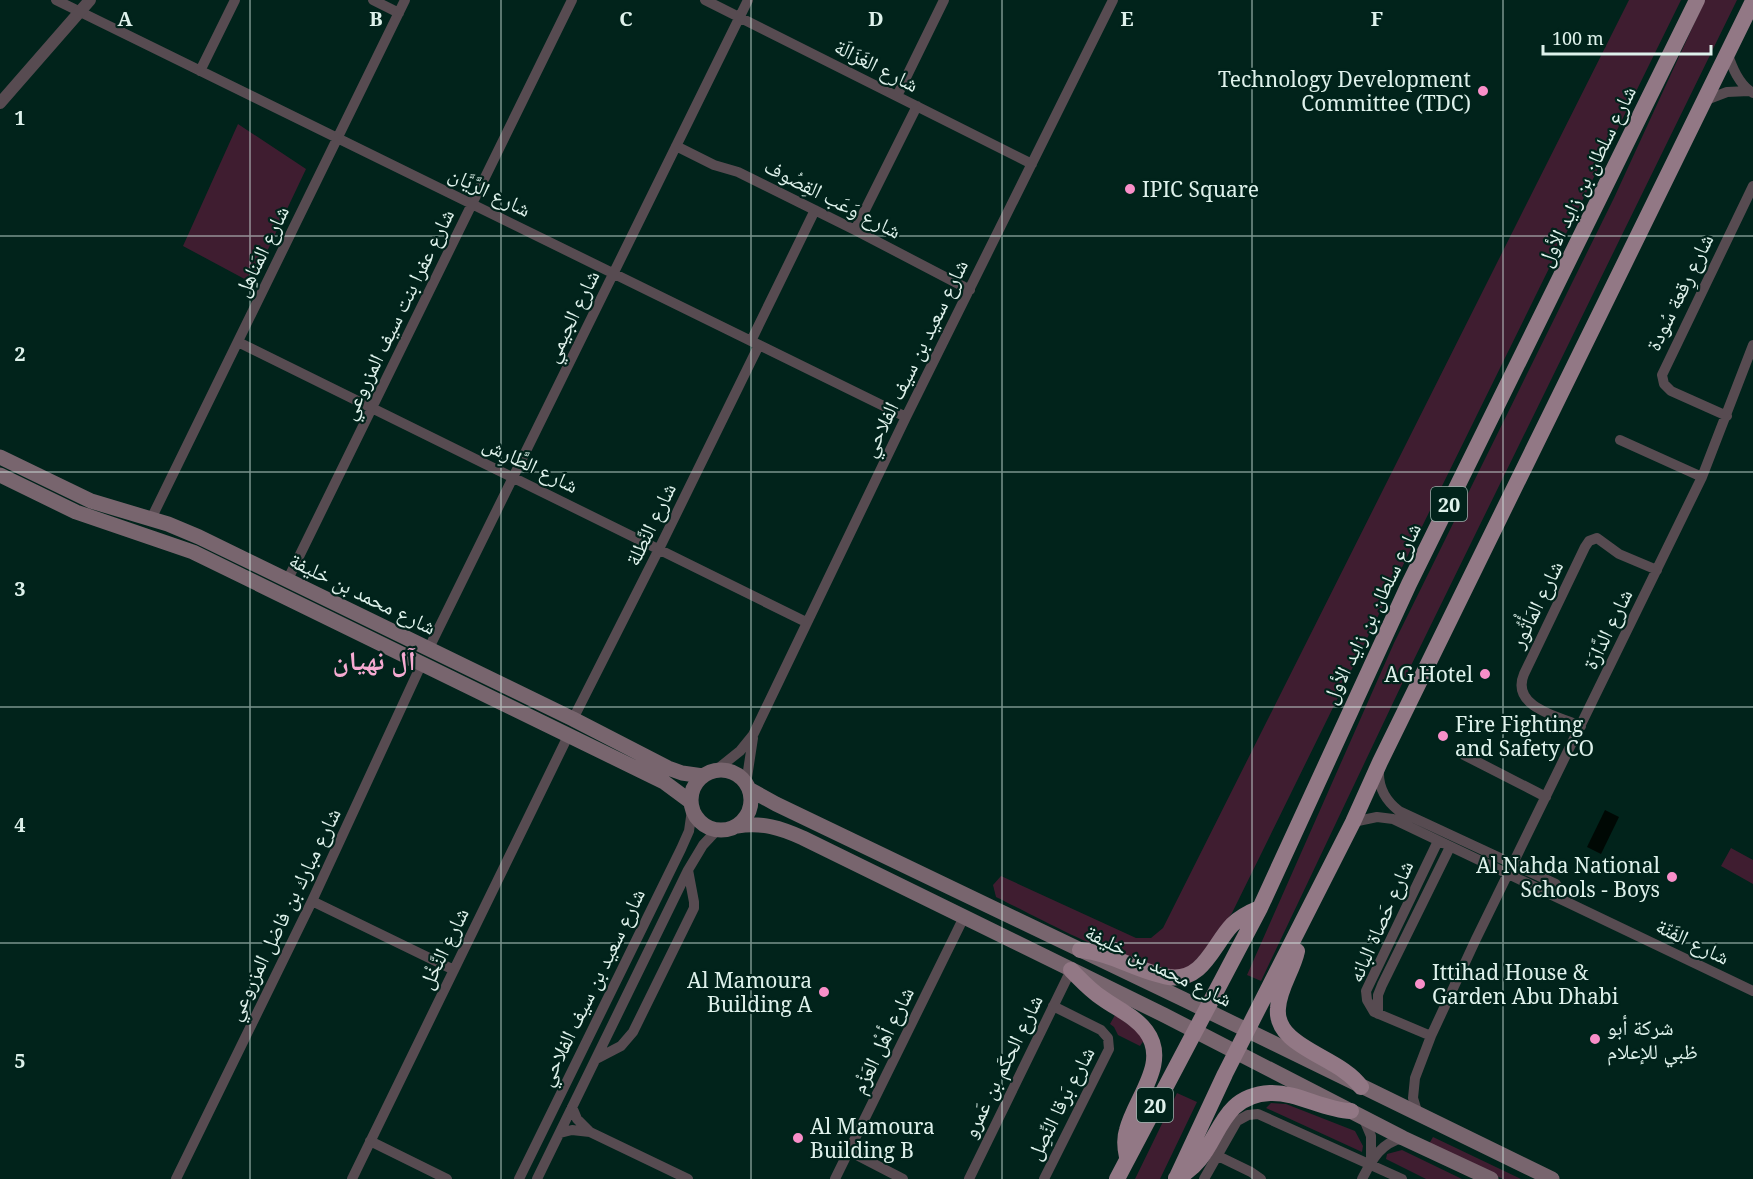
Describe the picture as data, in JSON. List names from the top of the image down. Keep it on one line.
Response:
{"streets":{"main road":["شارع سلطان بن زايد الأول","20","شارع محمد بن خليفة"],"street":["شارع الغَزَالَة","شارع الرَّيَّان","شارع وَعَب القِصُوف","شارع المَناهِل","شارع رِقعة سُودة","شارع عفرا بنت سيف المزروعي","شارع الجيمي","شارع سعيد بن سيف الفلاحي","شارع الطَّارِش","شارع النَّطلة","شارع المَأْثُور","شارع الدَّارَة","شارع مبارك بن فاضل المزروعي","شارع حَصاة البانه","شارع الفَنّة","شارع النَّخْل","شارع أهْل العَزْم","شارع الحكَم بن عَمرو","شارع بَرقا النِّصِل"]},"crossings":[["شارع الغَزَالَة","شارع الجيمي"],["شارع الغَزَالَة","شارع سعيد بن سيف الفلاحي"],["شارع سلطان بن زايد الأول","شارع محمد بن خليفة"],["شارع الرَّيَّان","شارع المَناهِل"],["شارع الرَّيَّان","شارع عفرا بنت سيف المزروعي"],["شارع الرَّيَّان","شارع الجيمي"],["شارع الرَّيَّان","شارع سعيد بن سيف الفلاحي"],["شارع الرَّيَّان","شارع النَّطلة"],["شارع وَعَب القِصُوف","شارع الجيمي"],["شارع وَعَب القِصُوف","شارع سعيد بن سيف الفلاحي"],["شارع وَعَب القِصُوف","شارع النَّطلة"],["شارع المَناهِل","شارع الطَّارِش"],["شارع المَناهِل","شارع محمد بن خليفة"],["شارع رِقعة سُودة","شارع الدَّارَة"],["شارع عفرا بنت سيف المزروعي","شارع الطَّارِش"],["شارع عفرا بنت سيف المزروعي","شارع محمد بن خليفة"],["شارع الجيمي","شارع الطَّارِش"],["شارع الجيمي","شارع محمد بن خليفة"],["شارع سعيد بن سيف الفلاحي","شارع الطَّارِش"],["شارع سعيد بن سيف الفلاحي","شارع محمد بن خليفة"],["شارع الطَّارِش","شارع النَّطلة"],["20","شارع محمد بن خليفة"],["20","شارع الفَنّة"],["شارع النَّطلة","شارع محمد بن خليفة"],["شارع محمد بن خليفة","شارع الدَّارَة"],["شارع محمد بن خليفة","شارع مبارك بن فاضل المزروعي"],["شارع محمد بن خليفة","شارع النَّخْل"],["شارع محمد بن خليفة","شارع أهْل العَزْم"],["شارع محمد بن خليفة","شارع الحكَم بن عَمرو"],["شارع المَأْثُور","شارع الدَّارَة"],["شارع الدَّارَة","شارع حَصاة البانه"],["شارع الدَّارَة","شارع الفَنّة"],["شارع حَصاة البانه","شارع الفَنّة"],["شارع الحكَم بن عَمرو","شارع بَرقا النِّصِل"]],"districts":["آل نهيان"],"places":["Technology Development Committee (TDC)","IPIC Square","AG Hotel","Fire Fighting and Safety CO","Al Nahda National Schools - Boys","Ittihad House & Garden Abu Dhabi","Al Mamoura Building A","شركة أبو ظبي للإعلام","Al Mamoura Building B"],"scale_bar":"100 m","grid":{"columns":["A","B","C","D","E","F"],"rows":["1","2","3","4","5"]}}
